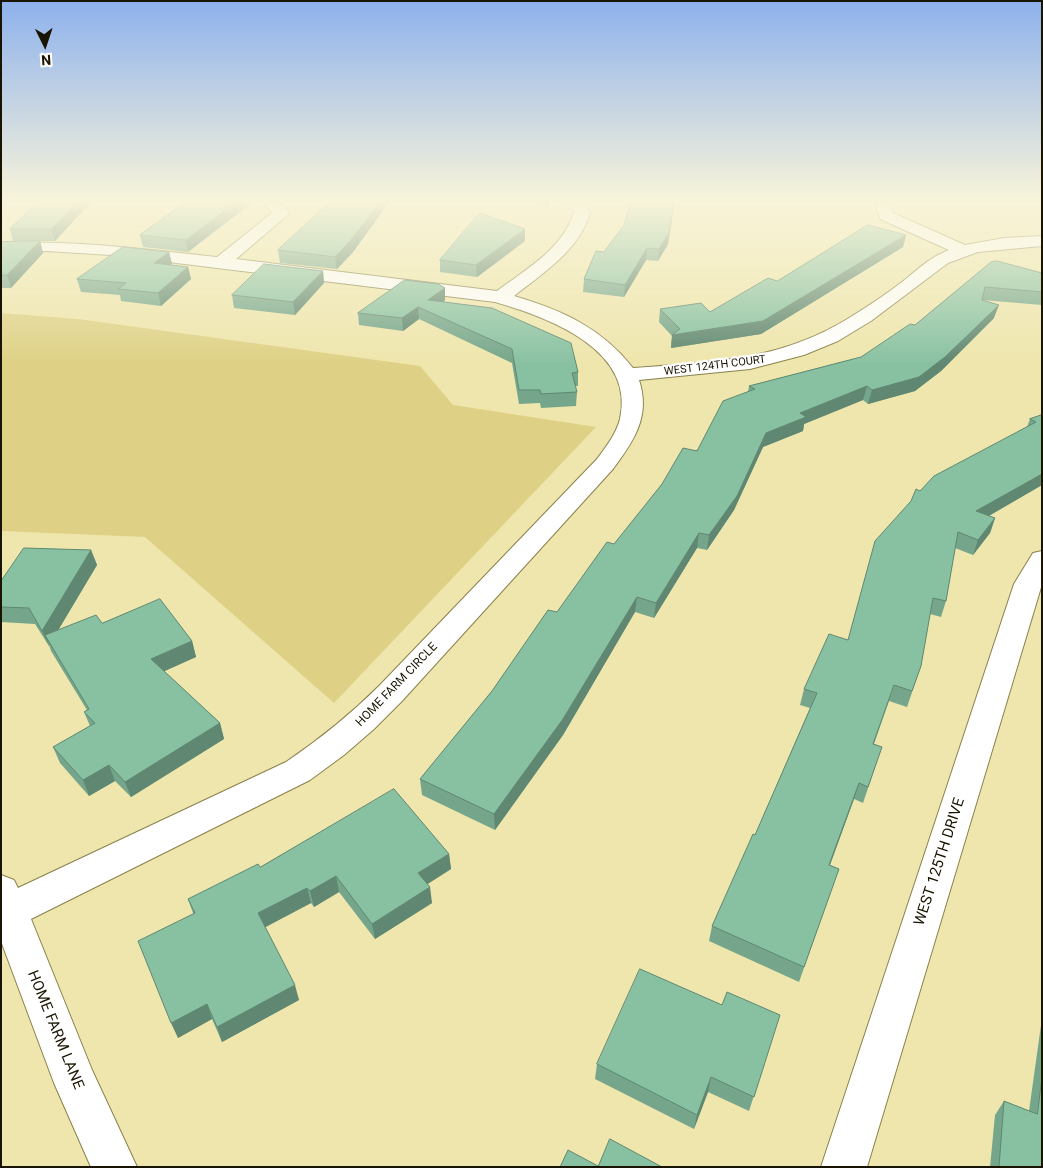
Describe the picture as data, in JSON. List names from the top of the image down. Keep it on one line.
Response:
{"streets":{"street":["WEST 124TH COURT","HOME FARM CIRCLE","WEST 125TH DRIVE","HOME FARM LANE"]},"crossings":[["WEST 124TH COURT","HOME FARM CIRCLE"],["HOME FARM CIRCLE","HOME FARM LANE"]],"north":"bottom"}
